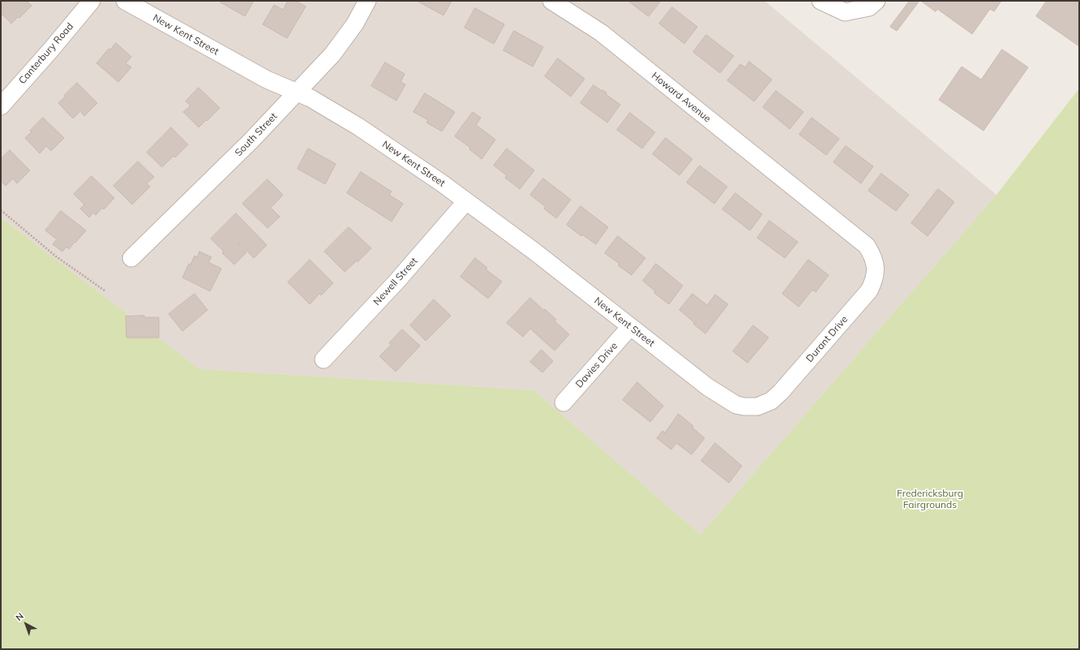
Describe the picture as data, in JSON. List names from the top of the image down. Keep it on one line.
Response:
{"streets":{"street":["New Kent Street","Canterbury Road","Howard Avenue","South Street","Newell Street","Durant Drive","Davies Drive"]},"crossings":[["New Kent Street","South Street"],["New Kent Street","Newell Street"],["New Kent Street","Durant Drive"],["New Kent Street","Davies Drive"],["Howard Avenue","Durant Drive"]],"parks":["Fredericksburg Fairgrounds"],"north":"top left"}
